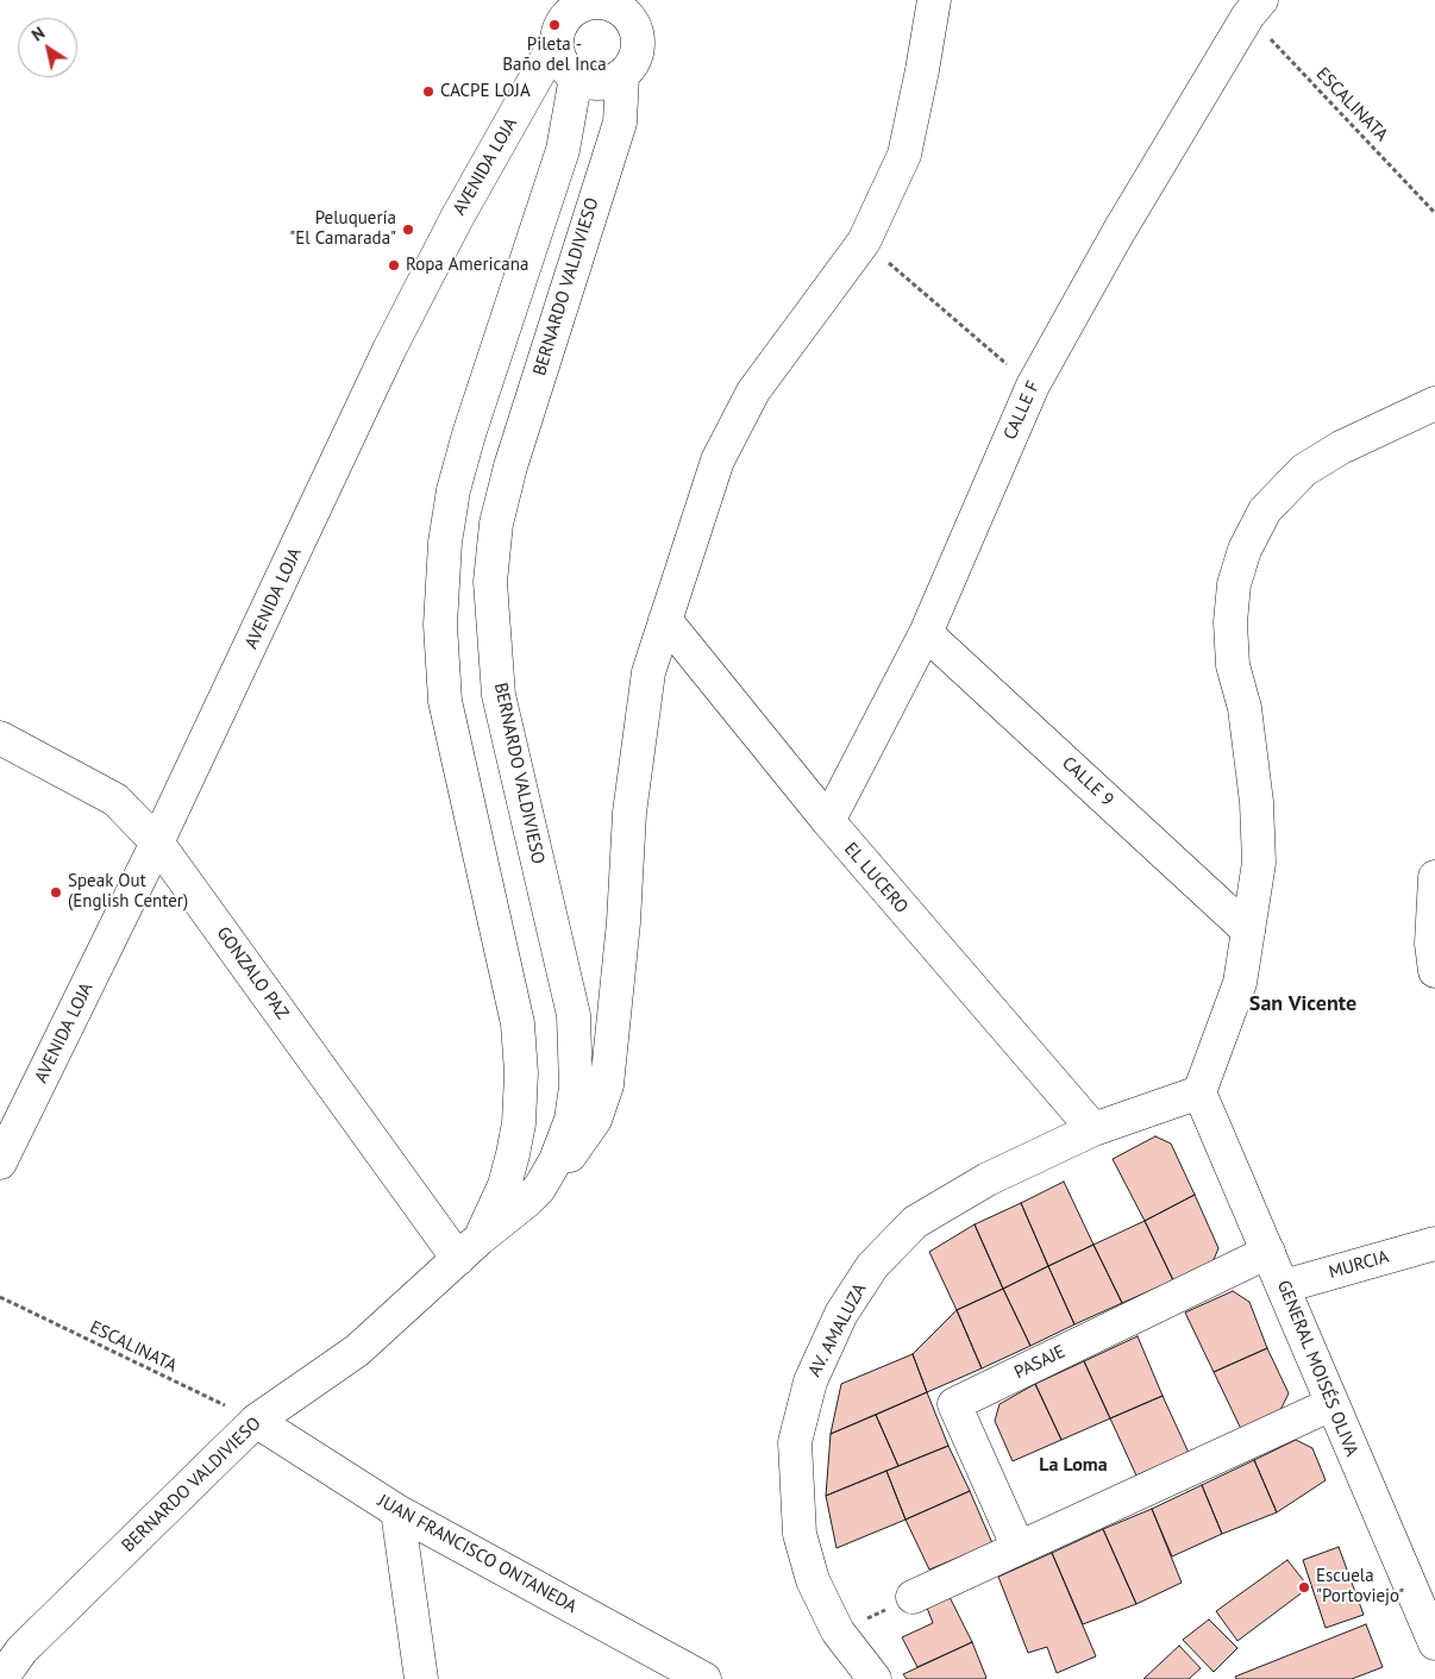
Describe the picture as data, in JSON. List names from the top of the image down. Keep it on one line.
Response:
{"streets":{"street":["AVENIDA LOJA","BERNARDO VALDIVIESO","CALLE F","CALLE 9","EL LUCERO","GONZALO PAZ","MURCIA","AV. AMALUZA","PASAJE","GENERAL MOISÉS OLIVA","JUAN FRANCISCO ONTANEDA"],"path":["ESCALINATA"]},"crossings":[["ESCALINATA","BERNARDO VALDIVIESO"],["ESCALINATA","CALLE F"],["ESCALINATA","JUAN FRANCISCO ONTANEDA"],["AVENIDA LOJA","BERNARDO VALDIVIESO"],["AVENIDA LOJA","GONZALO PAZ"],["BERNARDO VALDIVIESO","GONZALO PAZ"],["BERNARDO VALDIVIESO","JUAN FRANCISCO ONTANEDA"],["CALLE F","CALLE 9"],["CALLE F","EL LUCERO"],["EL LUCERO","AV. AMALUZA"],["MURCIA","GENERAL MOISÉS OLIVA"],["AV. AMALUZA","GENERAL MOISÉS OLIVA"],["PASAJE","GENERAL MOISÉS OLIVA"]],"districts":["San Vicente","La Loma"],"places":["Pileta - Baño del Inca","CACPE LOJA","Peluquería \"El Camarada\"","Ropa Americana","Speak Out (English Center)","Escuela \"Portoviejo\""],"north":"top left"}
